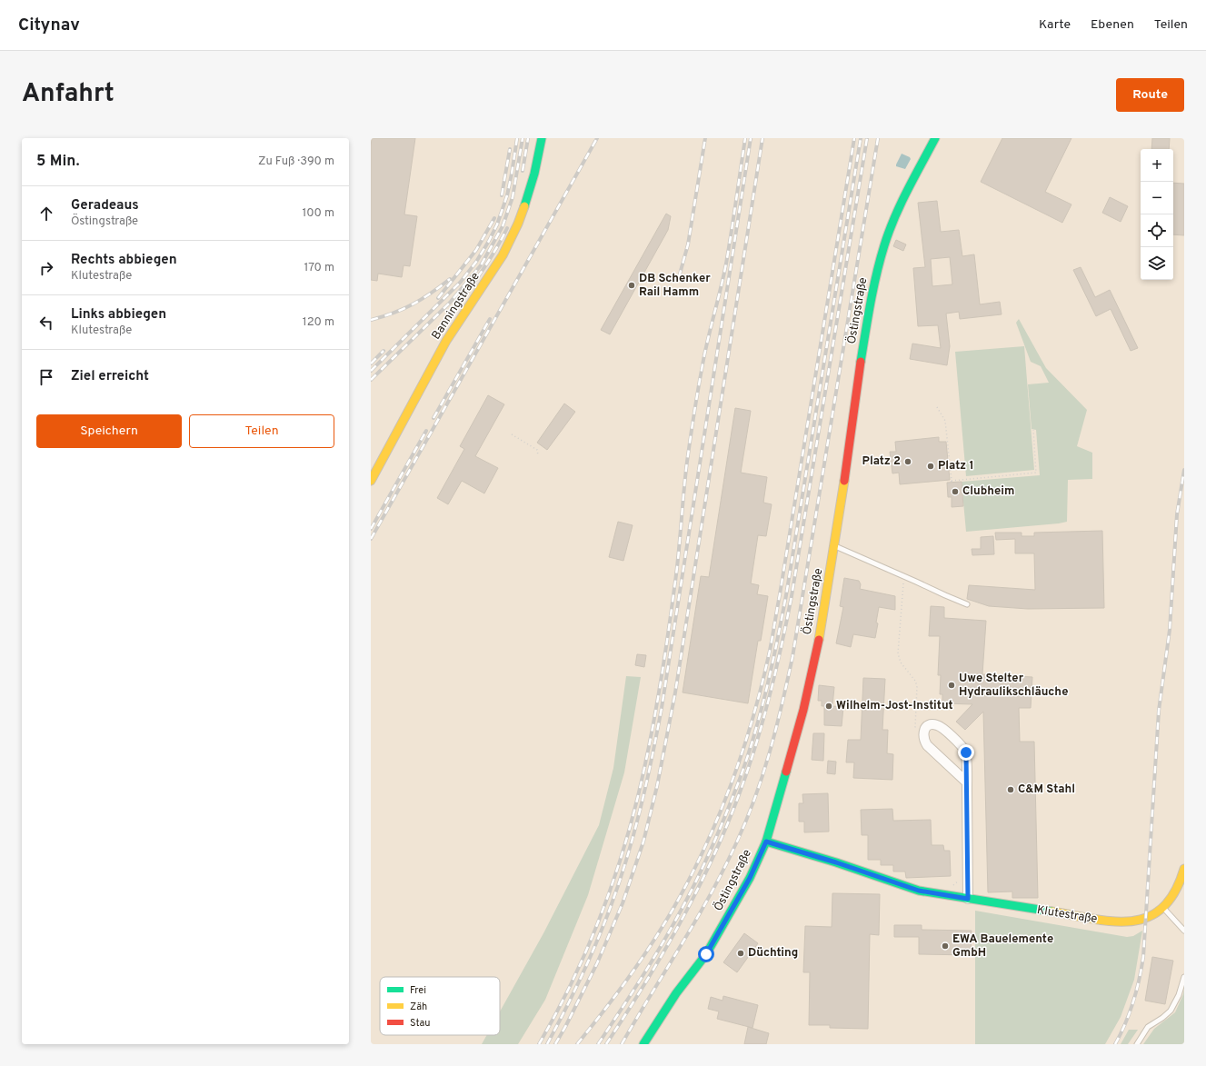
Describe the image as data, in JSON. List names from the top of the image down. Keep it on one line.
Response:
{"streets":{"street":["Banningstraße","Östingstraße","Klutestraße"]},"crossings":[["Östingstraße","Klutestraße"]],"places":["DB Schenker Rail Hamm","Platz 2","Platz 1","Clubheim","Uwe Stelter Hydraulikschläuche","Wilhelm-Jost-Institut","C&M Stahl","EWA Bauelemente GmbH","Düchting"],"legend":["Frei","Zäh","Stau"],"page":{"header":"Citynav","nav":["Karte","Ebenen","Teilen"],"title":"Anfahrt","buttons":["Route",["Speichern","Teilen"]],"heading":["5 Min.","Zu Fuß · 390 m"],"map_buttons":["+","−"],"list":[["Geradeaus","Östingstraße","100 m"],["Rechts abbiegen","Klutestraße","170 m"],["Links abbiegen","Klutestraße","120 m"],"Ziel erreicht"]}}
